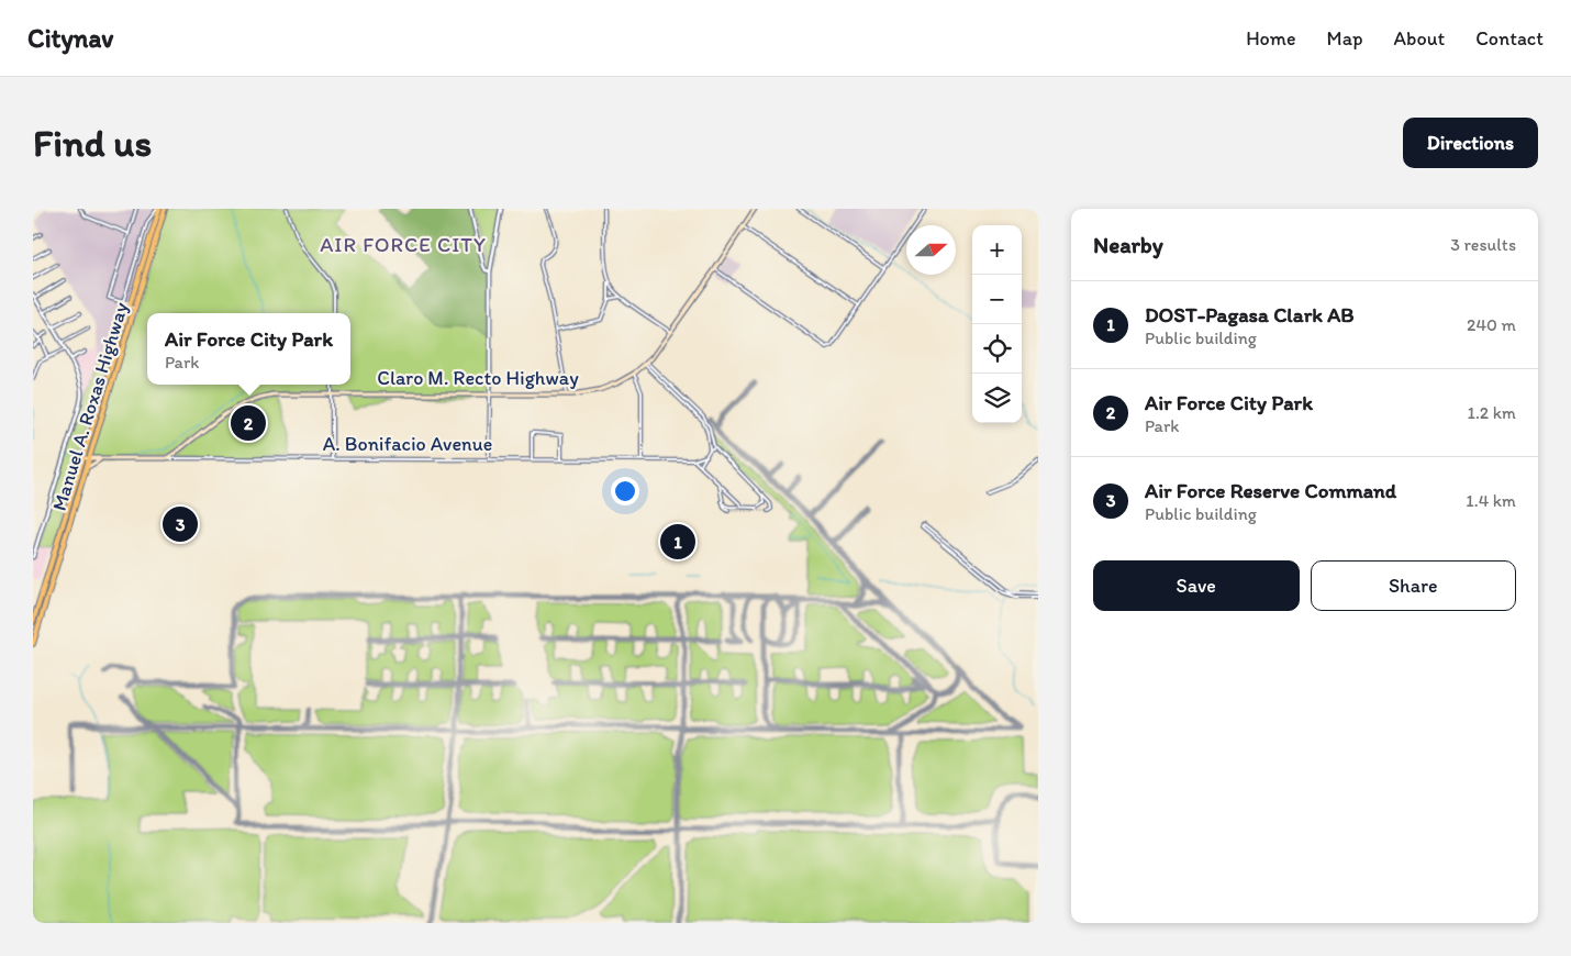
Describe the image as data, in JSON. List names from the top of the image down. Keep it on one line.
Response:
{"streets":{"main road":["Claro M. Recto Highway","Manuel A. Roxas Highway","A. Bonifacio Avenue"]},"crossings":[["Claro M. Recto Highway","A. Bonifacio Avenue"],["Manuel A. Roxas Highway","A. Bonifacio Avenue"]],"districts":["AIR FORCE CITY"],"north":"right","page":{"header":"Citynav","nav":["Home","Map","About","Contact"],"buttons":["Directions",["Save","Share"]],"title":"Find us","heading":["Nearby","3 results"],"map_buttons":["+","−"],"list":[{"mark":"1","name":"DOST-Pagasa Clark AB","note":"Public building","value":"240 m"},{"mark":"2","name":"Air Force City Park","note":"Park","value":"1.2 km"},{"mark":"3","name":"Air Force Reserve Command","note":"Public building","value":"1.4 km"}],"popup":["Air Force City Park","Park"],"pins":["2","3","1"]}}
